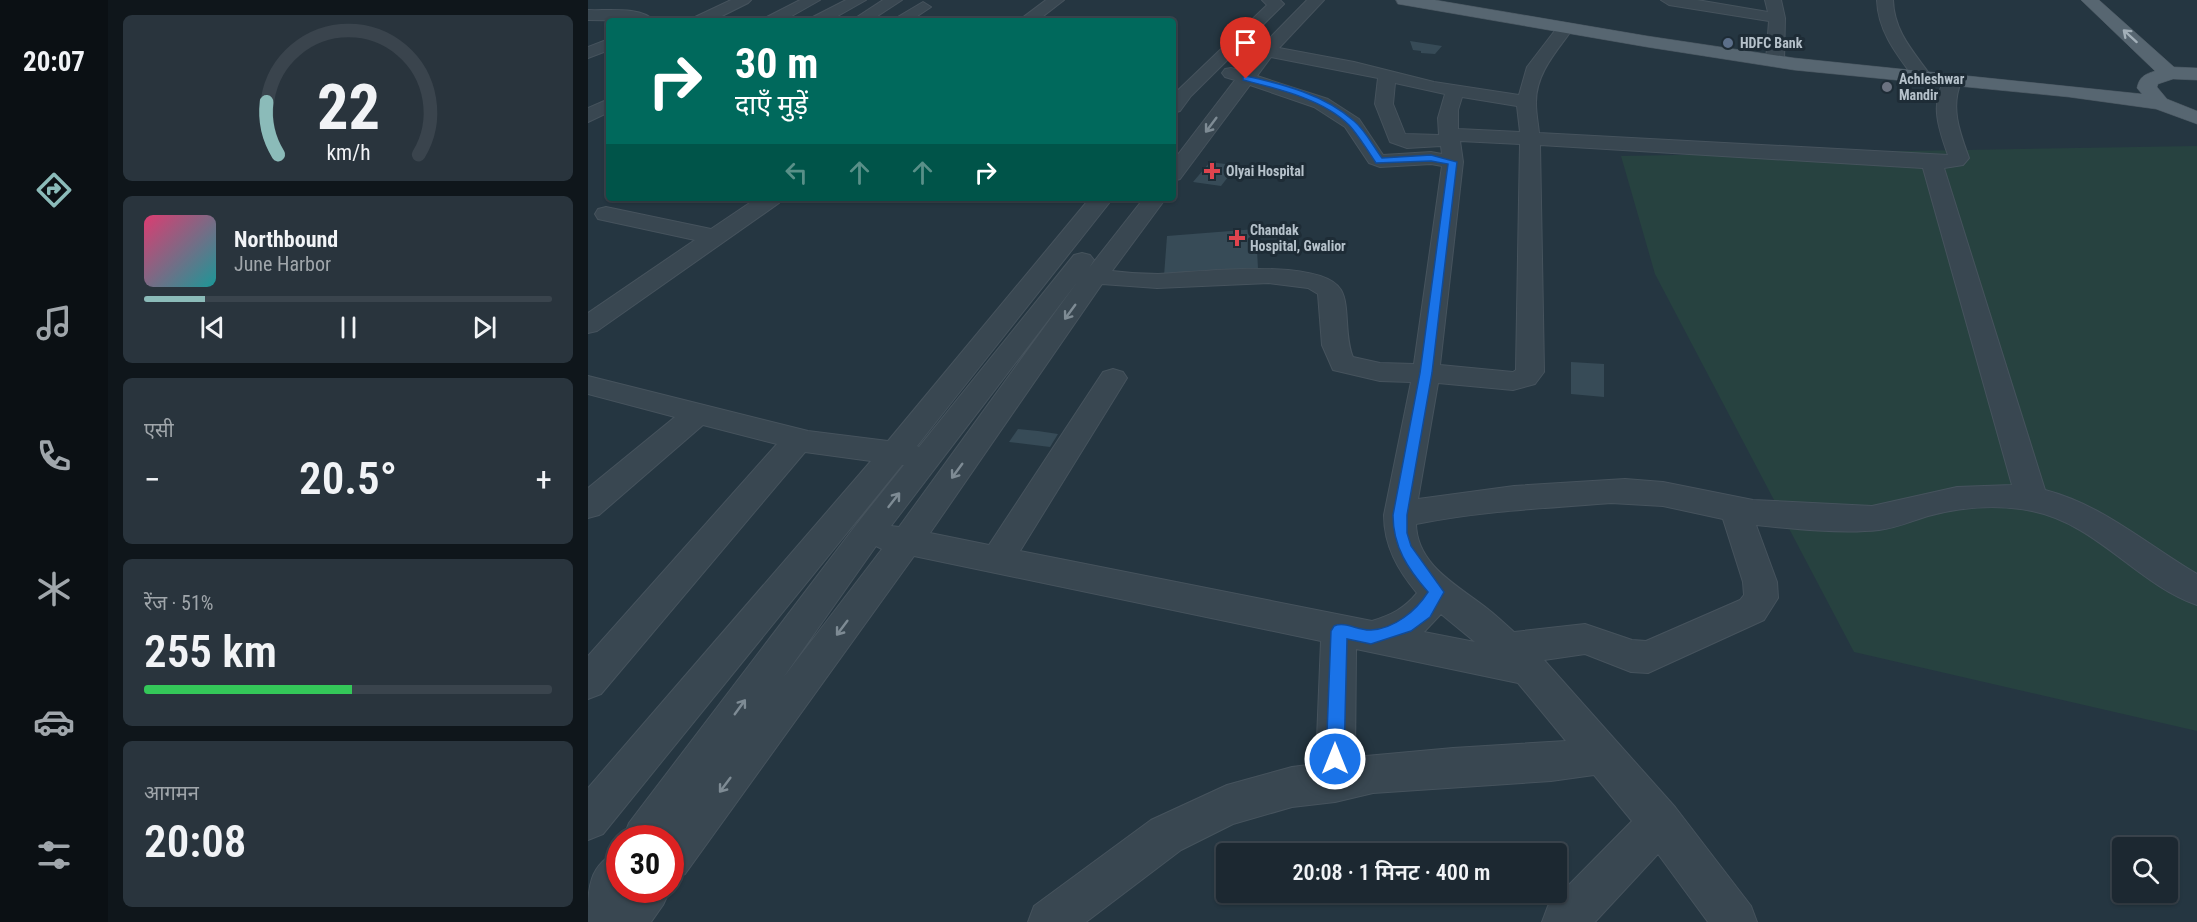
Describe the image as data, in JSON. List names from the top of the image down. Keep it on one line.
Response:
{"places":{"other":["HDFC Bank","Achleshwar Mandir"],"health":["Olyai Hospital","Chandak Hospital, Gwalior"]},"page":{"tabs":"20:07","turn":["30 m","दाएँ मुड़ें"],"song":["Northbound","June Harbor"],"tile":["एसी",["रेंज · 51%","255 km"],["आगमन","20:08"]],"heat":["−","20.5°","+"],"limit":"30","trip":"20:08 · 1 मिनट · 400 m","gauge":["22","km/h"]}}
